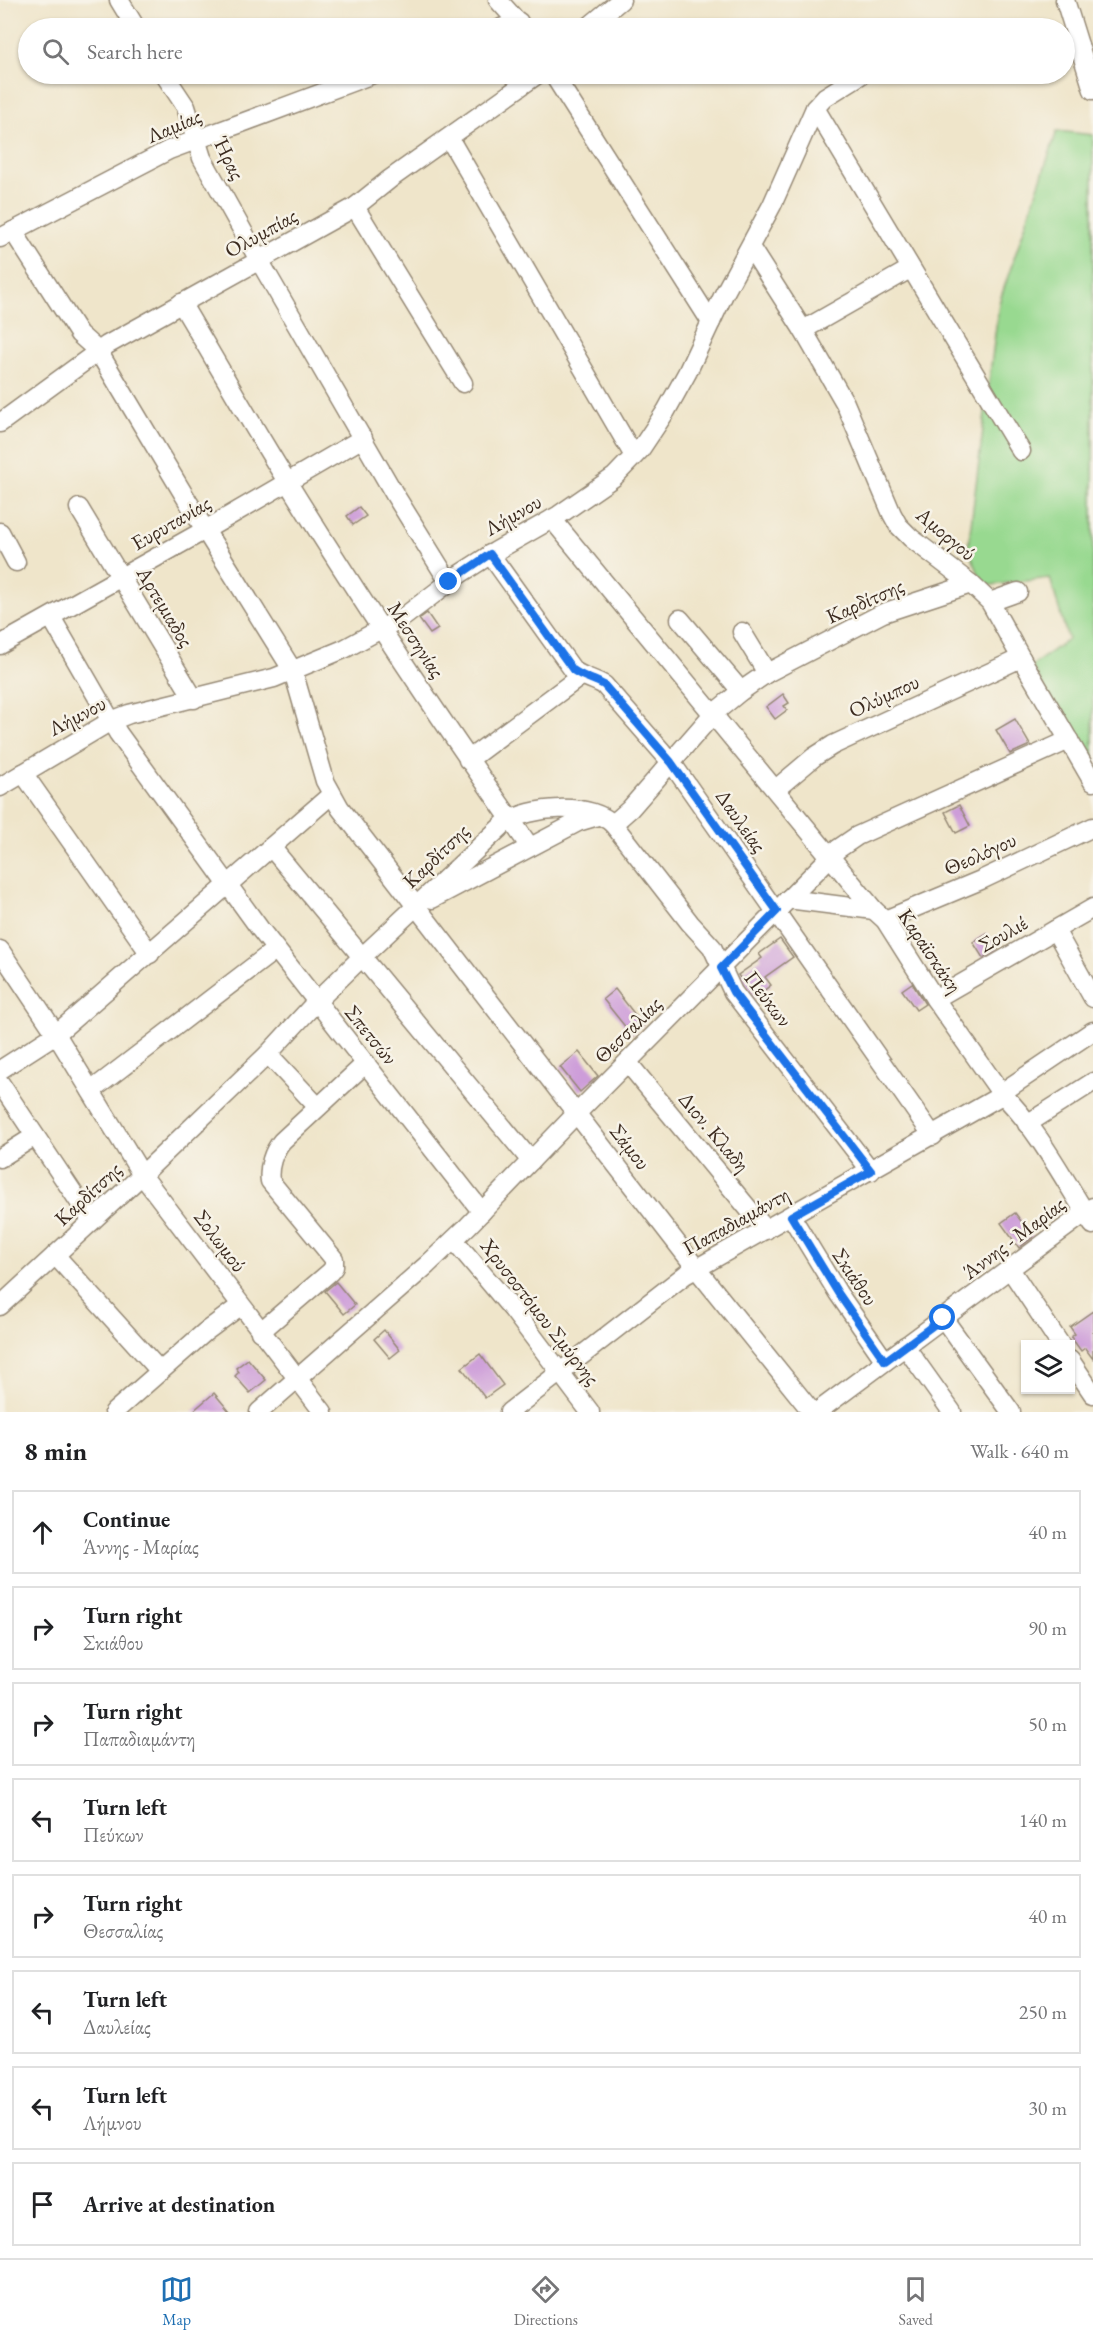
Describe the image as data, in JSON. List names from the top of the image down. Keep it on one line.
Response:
{"streets":{"street":["Λαμίας","Ήρας","Ολυμπίας","Λήμνου","Ευρυτανίας","Αμοργού","Καρδίτσης","Αρτεμιαδος","Μεσσηνίας","Ολύμπου","Δαυλείας","Θεολόγου","Σουλιέ","Καραϊσκάκη","Πεύκων","Θεσσαλίας","Σπετσών","Διον. Κλαδη","Σάμου","Παπαδιαμάντη","Άννης - Μαρίας","Σολωμού","Σκιάθου","Χρυσοστόμου Σμύρνης"]},"crossings":[["Λαμίας","Ήρας"],["Ήρας","Ολυμπίας"],["Ήρας","Λήμνου"],["Ήρας","Ευρυτανίας"],["Ολυμπίας","Μεσσηνίας"],["Λήμνου","Αμοργού"],["Λήμνου","Αρτεμιαδος"],["Λήμνου","Μεσσηνίας"],["Λήμνου","Δαυλείας"],["Λήμνου","Καραϊσκάκη"],["Λήμνου","Σπετσών"],["Ευρυτανίας","Αρτεμιαδος"],["Ευρυτανίας","Μεσσηνίας"],["Ευρυτανίας","Σπετσών"],["Αμοργού","Καρδίτσης"],["Αμοργού","Ολύμπου"],["Αμοργού","Θεσσαλίας"],["Καρδίτσης","Μεσσηνίας"],["Καρδίτσης","Δαυλείας"],["Καρδίτσης","Καραϊσκάκη"],["Καρδίτσης","Πεύκων"],["Καρδίτσης","Σπετσών"],["Καρδίτσης","Σάμου"],["Καρδίτσης","Σολωμού"],["Ολύμπου","Καραϊσκάκη"],["Δαυλείας","Θεσσαλίας"],["Δαυλείας","Παπαδιαμάντη"],["Θεολόγου","Καραϊσκάκη"],["Σουλιέ","Καραϊσκάκη"],["Καραϊσκάκη","Θεσσαλίας"],["Καραϊσκάκη","Παπαδιαμάντη"],["Καραϊσκάκη","Άννης - Μαρίας"],["Πεύκων","Θεσσαλίας"],["Πεύκων","Παπαδιαμάντη"],["Θεσσαλίας","Σπετσών"],["Θεσσαλίας","Διον. Κλαδη"],["Θεσσαλίας","Σάμου"],["Θεσσαλίας","Σολωμού"],["Θεσσαλίας","Χρυσοστόμου Σμύρνης"],["Διον. Κλαδη","Παπαδιαμάντη"],["Σάμου","Παπαδιαμάντη"],["Παπαδιαμάντη","Σκιάθου"],["Παπαδιαμάντη","Χρυσοστόμου Σμύρνης"],["Άννης - Μαρίας","Σκιάθου"]],"page":{"search":"Search here","heading":["8 min","Walk · 640 m"],"list":[["Continue","Άννης - Μαρίας","40 m"],["Turn right","Σκιάθου","90 m"],["Turn right","Παπαδιαμάντη","50 m"],["Turn left","Πεύκων","140 m"],["Turn right","Θεσσαλίας","40 m"],["Turn left","Δαυλείας","250 m"],["Turn left","Λήμνου","30 m"],"Arrive at destination"],"nav":["Map","Directions","Saved"]}}
